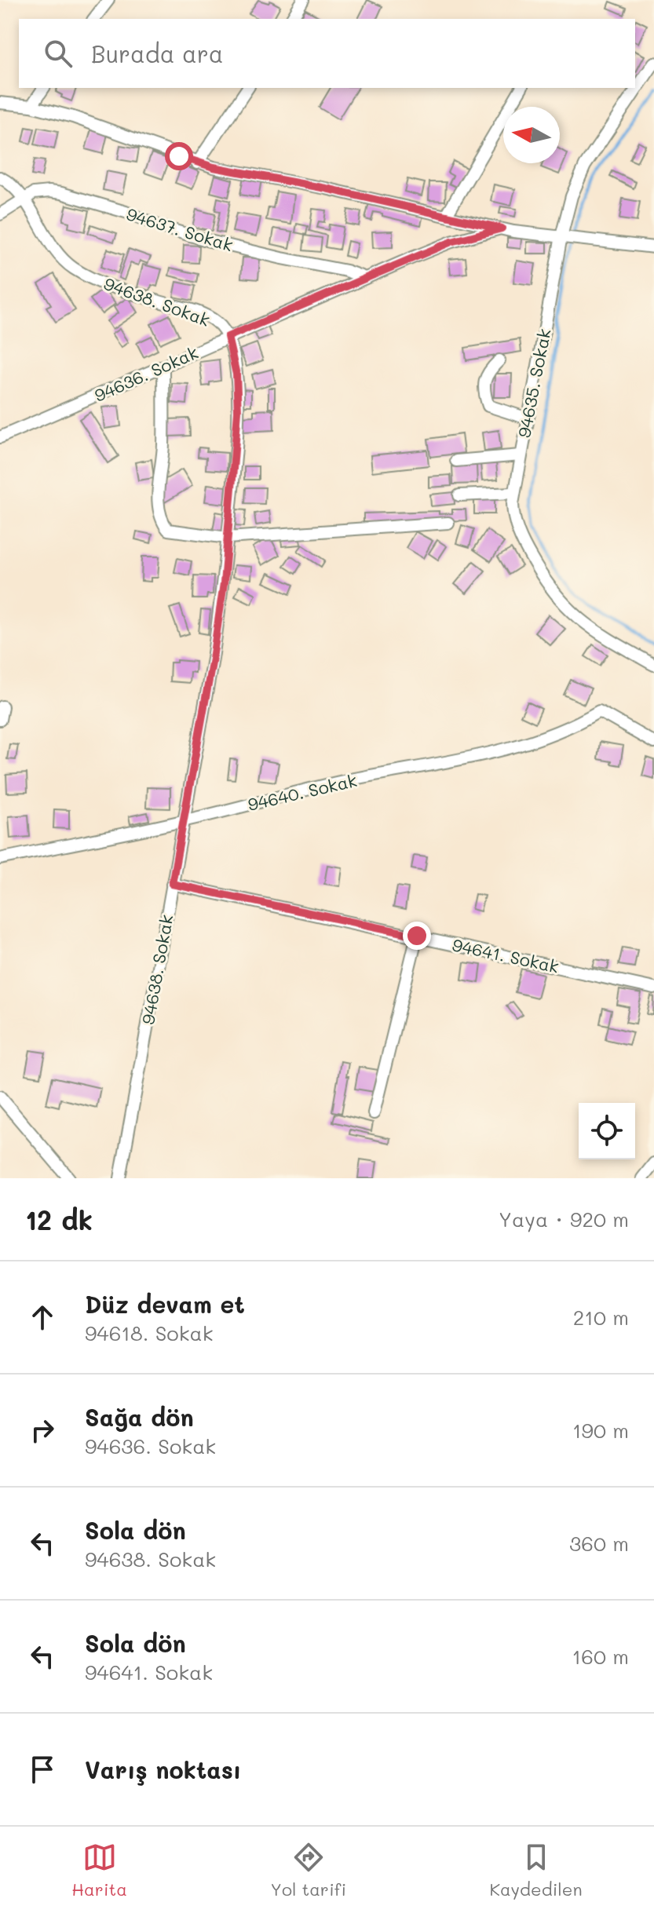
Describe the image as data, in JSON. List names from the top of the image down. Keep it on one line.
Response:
{"streets":{"street":["94637. Sokak","94638. Sokak","94636. Sokak","94635. Sokak","94640. Sokak","94641. Sokak"]},"crossings":[["94637. Sokak","94638. Sokak"],["94637. Sokak","94636. Sokak"],["94638. Sokak","94636. Sokak"],["94638. Sokak","94640. Sokak"],["94638. Sokak","94641. Sokak"]],"north":"left","page":{"search":"Burada ara","heading":["12 dk","Yaya · 920 m"],"list":[["Düz devam et","94618. Sokak","210 m"],["Sağa dön","94636. Sokak","190 m"],["Sola dön","94638. Sokak","360 m"],["Sola dön","94641. Sokak","160 m"],"Varış noktası"],"nav":["Harita","Yol tarifi","Kaydedilen"]}}
